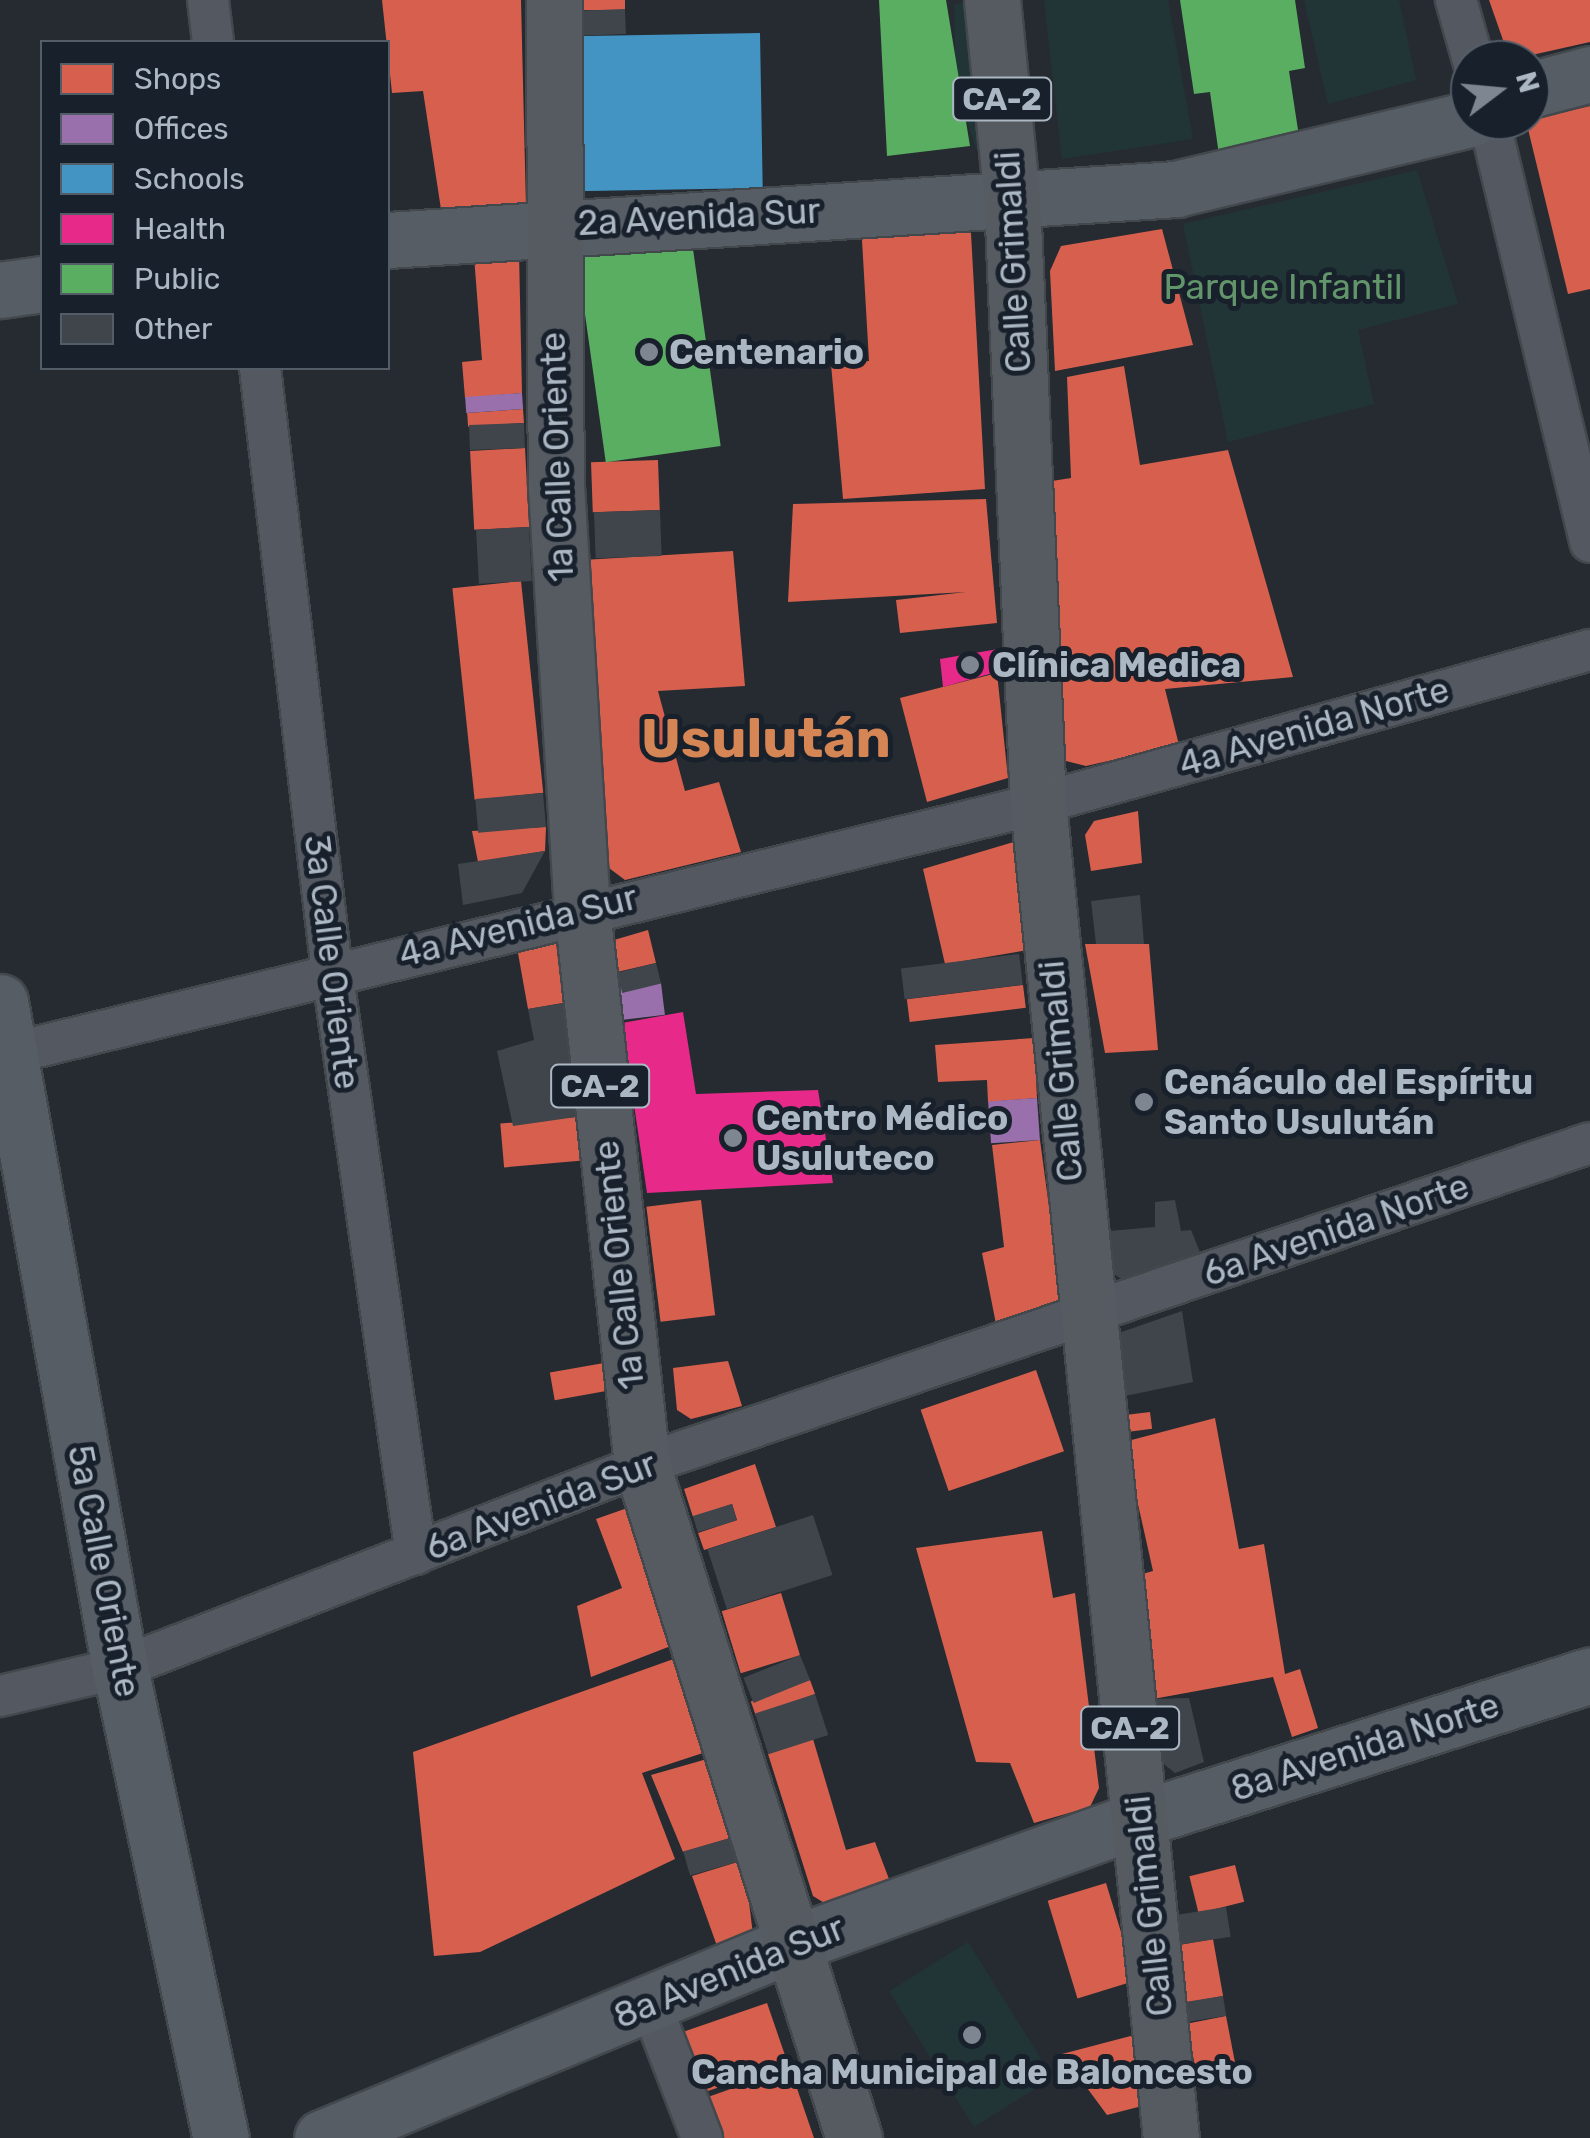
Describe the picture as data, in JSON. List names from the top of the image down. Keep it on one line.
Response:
{"streets":{"main road":["CA-2","Calle Grimaldi","1a Calle Oriente"],"street":["2a Avenida Sur","4a Avenida Norte","4a Avenida Sur","3a Calle Oriente","6a Avenida Norte","6a Avenida Sur","5a Calle Oriente","8a Avenida Norte","8a Avenida Sur"]},"crossings":[["2a Avenida Sur","Calle Grimaldi"],["2a Avenida Sur","1a Calle Oriente"],["Calle Grimaldi","4a Avenida Norte"],["Calle Grimaldi","4a Avenida Sur"],["Calle Grimaldi","6a Avenida Norte"],["Calle Grimaldi","6a Avenida Sur"],["Calle Grimaldi","8a Avenida Norte"],["Calle Grimaldi","8a Avenida Sur"],["1a Calle Oriente","4a Avenida Sur"],["1a Calle Oriente","6a Avenida Sur"],["1a Calle Oriente","8a Avenida Sur"],["4a Avenida Norte","4a Avenida Sur"],["4a Avenida Sur","3a Calle Oriente"],["4a Avenida Sur","5a Calle Oriente"],["3a Calle Oriente","6a Avenida Sur"],["6a Avenida Norte","6a Avenida Sur"],["6a Avenida Sur","5a Calle Oriente"],["8a Avenida Norte","8a Avenida Sur"]],"districts":["Usulután"],"parks":["Parque Infantil"],"places":["Centenario","Clínica Medica","Cenáculo del Espíritu Santo Usulután","Centro Médico Usuluteco","Cancha Municipal de Baloncesto"],"legend":["Shops","Offices","Schools","Health","Public","Other"],"north":"right"}
